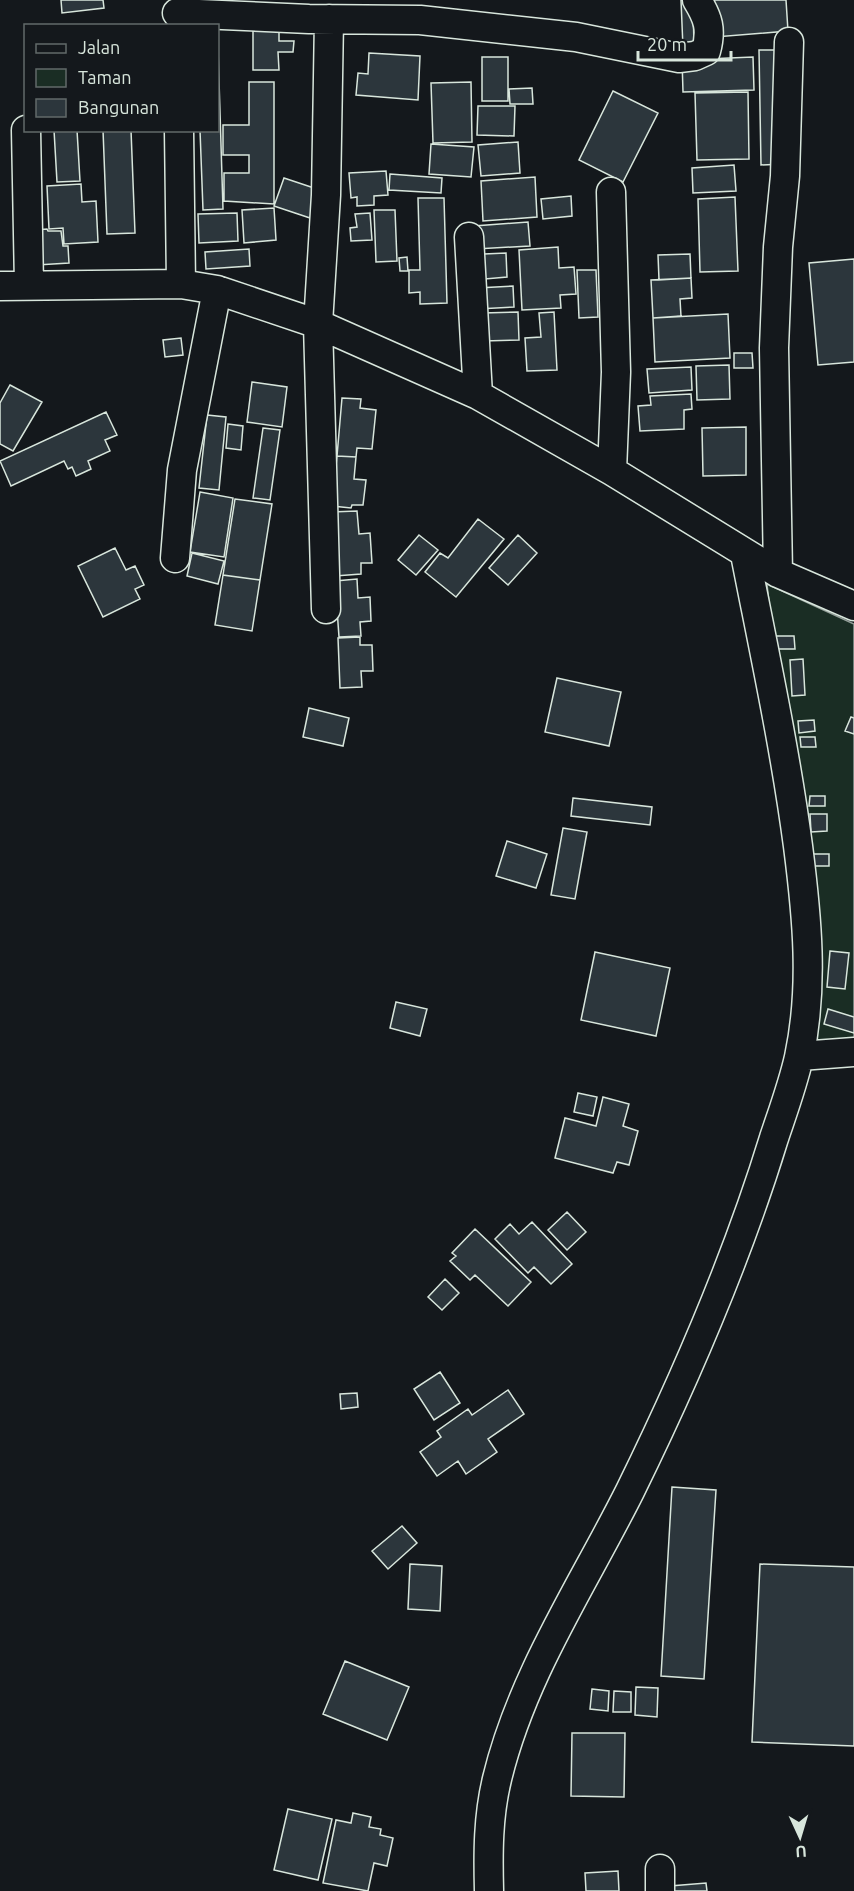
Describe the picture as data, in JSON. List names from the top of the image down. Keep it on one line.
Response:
{"legend":["Jalan","Taman","Bangunan"],"scale_bar":"20 m","north":"bottom"}
